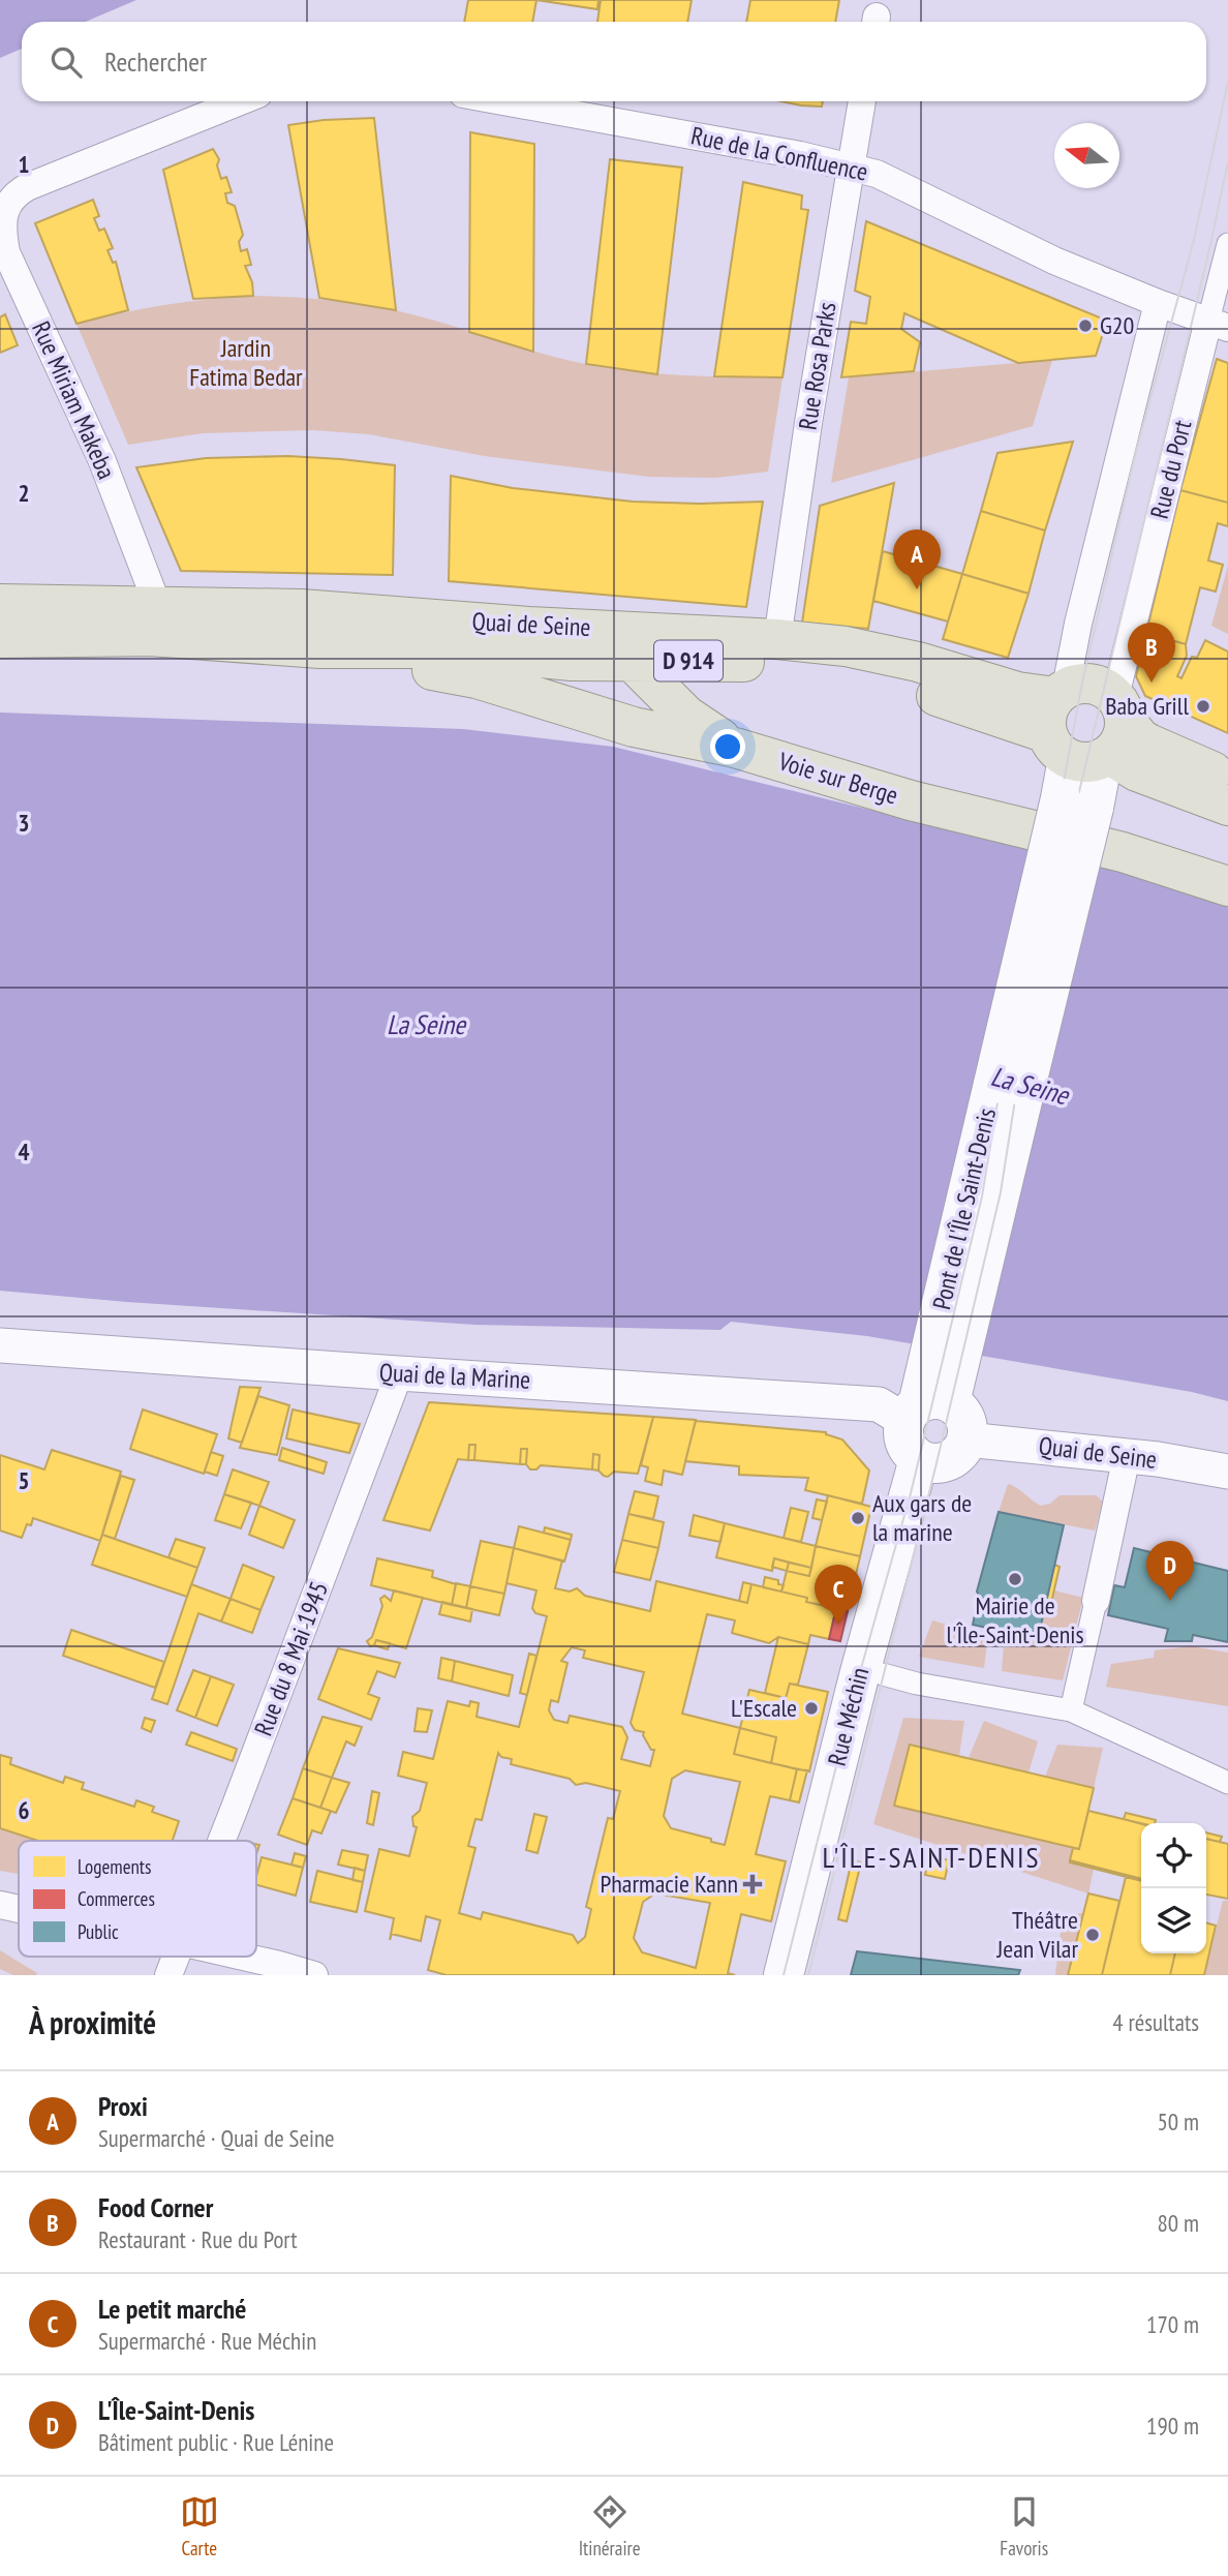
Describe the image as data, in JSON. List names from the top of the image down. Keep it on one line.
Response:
{"streets":{"main road":["Quai de Seine","D 914","Voie sur Berge","Pont de l'Île Saint-Denis","Rue Méchin"],"street":["Rue de la Confluence","Rue Rosa Parks","Rue Miriam Makeba","Rue du Port","Quai de la Marine","Rue du 8 Mai 1945"]},"crossings":[["Rue de la Confluence","Rue Rosa Parks"],["Rue de la Confluence","Rue du Port"],["Rue Rosa Parks","Quai de Seine"],["Rue Miriam Makeba","Quai de Seine"],["Rue du Port","Quai de Seine"],["Rue du Port","D 914"],["Rue du Port","Pont de l'Île Saint-Denis"],["Quai de Seine","D 914"],["Quai de Seine","Voie sur Berge"],["Quai de Seine","Pont de l'Île Saint-Denis"],["Quai de Seine","Quai de la Marine"],["Quai de Seine","Rue Méchin"],["D 914","Pont de l'Île Saint-Denis"],["Pont de l'Île Saint-Denis","Quai de la Marine"],["Pont de l'Île Saint-Denis","Rue Méchin"],["Quai de la Marine","Rue du 8 Mai 1945"],["Quai de la Marine","Rue Méchin"]],"districts":["L'ÎLE-SAINT-DENIS"],"water":["La Seine"],"parks":["Jardin Fatima Bedar"],"places":{"other":["G20","Baba Grill","Aux gars de la marine","Mairie de l'Île-Saint-Denis","L'Escale","Théâtre Jean Vilar"],"health":["Pharmacie Kann"]},"legend":["Logements","Commerces","Public"],"north":"left","page":{"search":"Rechercher","pins":["A","B","D","C"],"heading":["À proximité","4 résultats"],"list":[{"mark":"A","name":"Proxi","note":"Supermarché · Quai de Seine","value":"50 m"},{"mark":"B","name":"Food Corner","note":"Restaurant · Rue du Port","value":"80 m"},{"mark":"C","name":"Le petit marché","note":"Supermarché · Rue Méchin","value":"170 m"},{"mark":"D","name":"L'Île-Saint-Denis","note":"Bâtiment public · Rue Lénine","value":"190 m"}],"nav":["Carte","Itinéraire","Favoris"]},"grid":{"rows":["1","2","3","4","5","6"]}}
